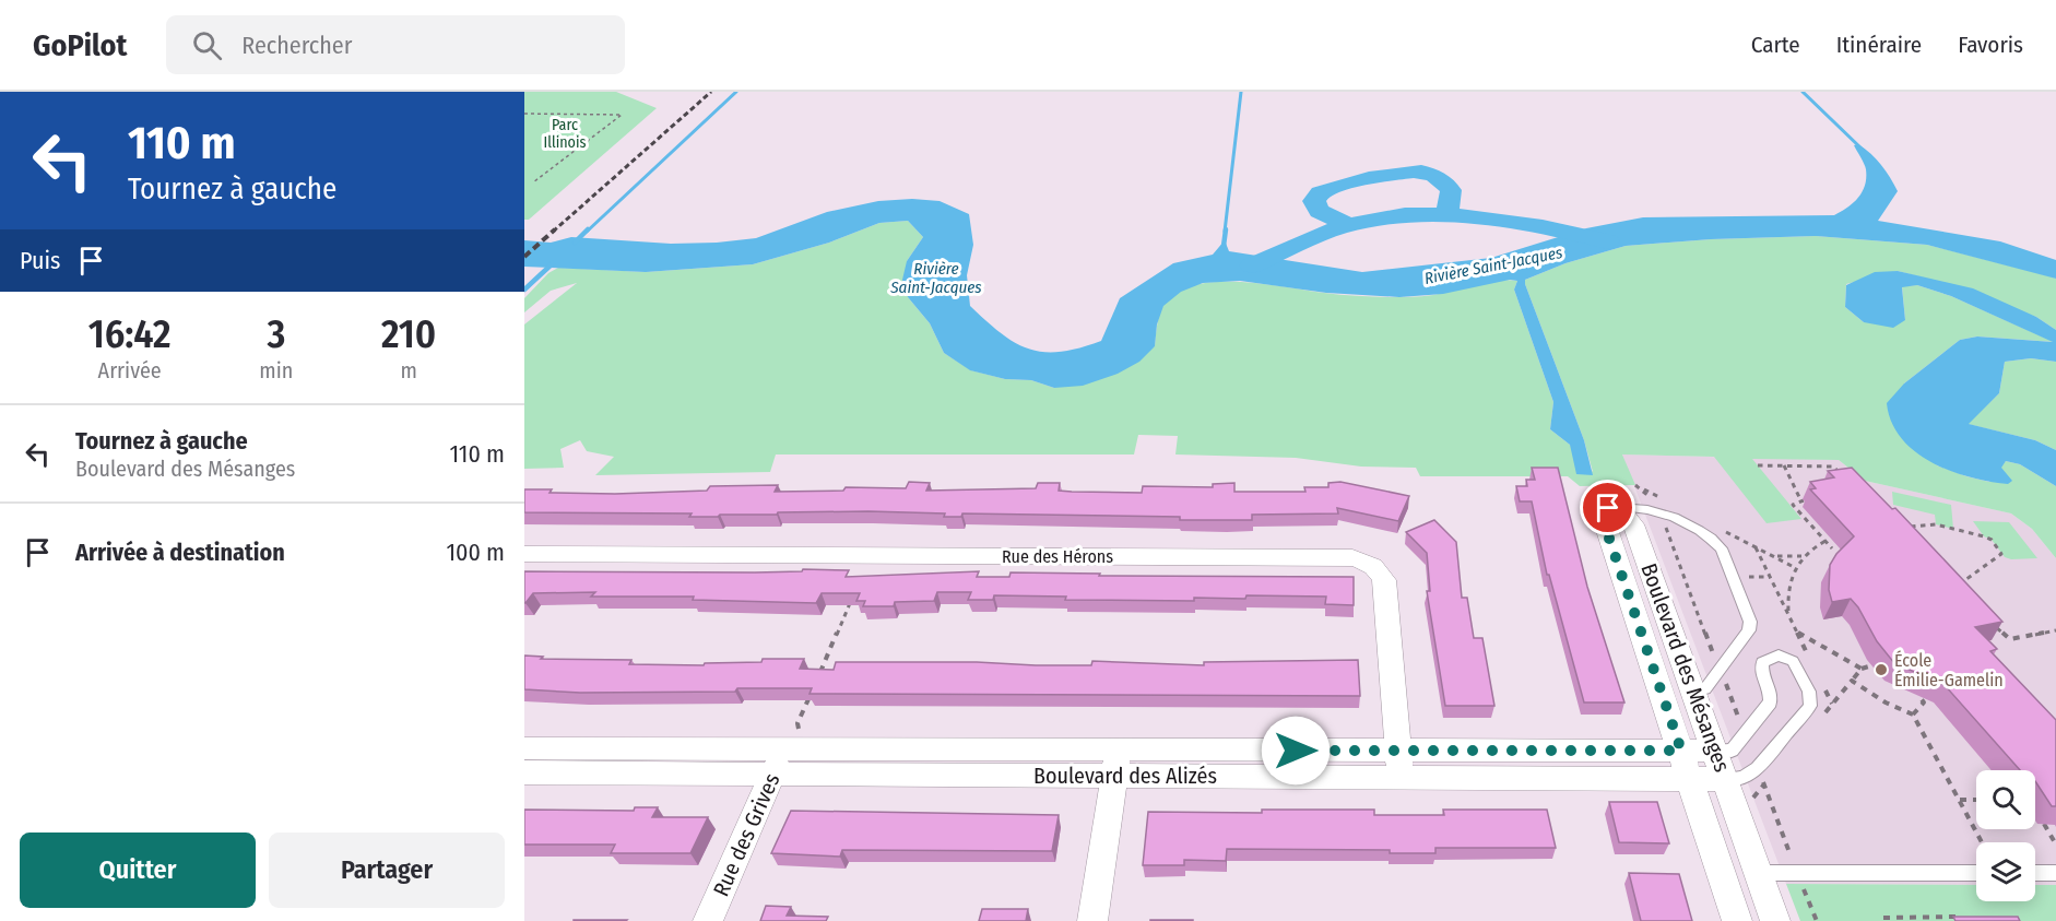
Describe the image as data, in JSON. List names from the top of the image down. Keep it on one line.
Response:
{"streets":{"street":["Rue des Hérons","Boulevard des Mésanges","Boulevard des Alizés","Rue des Grives"]},"crossings":[["Rue des Hérons","Boulevard des Alizés"],["Boulevard des Mésanges","Boulevard des Alizés"],["Boulevard des Alizés","Rue des Grives"]],"water":["Rivière Saint-Jacques"],"parks":["Parc Illinois"],"places":["École Émilie-Gamelin"],"page":{"header":"GoPilot","search":"Rechercher","nav":["Carte","Itinéraire","Favoris"],"turn":["110 m","Tournez à gauche"],"then":"Puis","eta":["16:42","Arrivée","3","min","210","m"],"list":[{"name":"Tournez à gauche","note":"Boulevard des Mésanges","value":"110 m"},{"name":"Arrivée à destination","value":"100 m"}],"buttons":["Quitter","Partager"]}}
